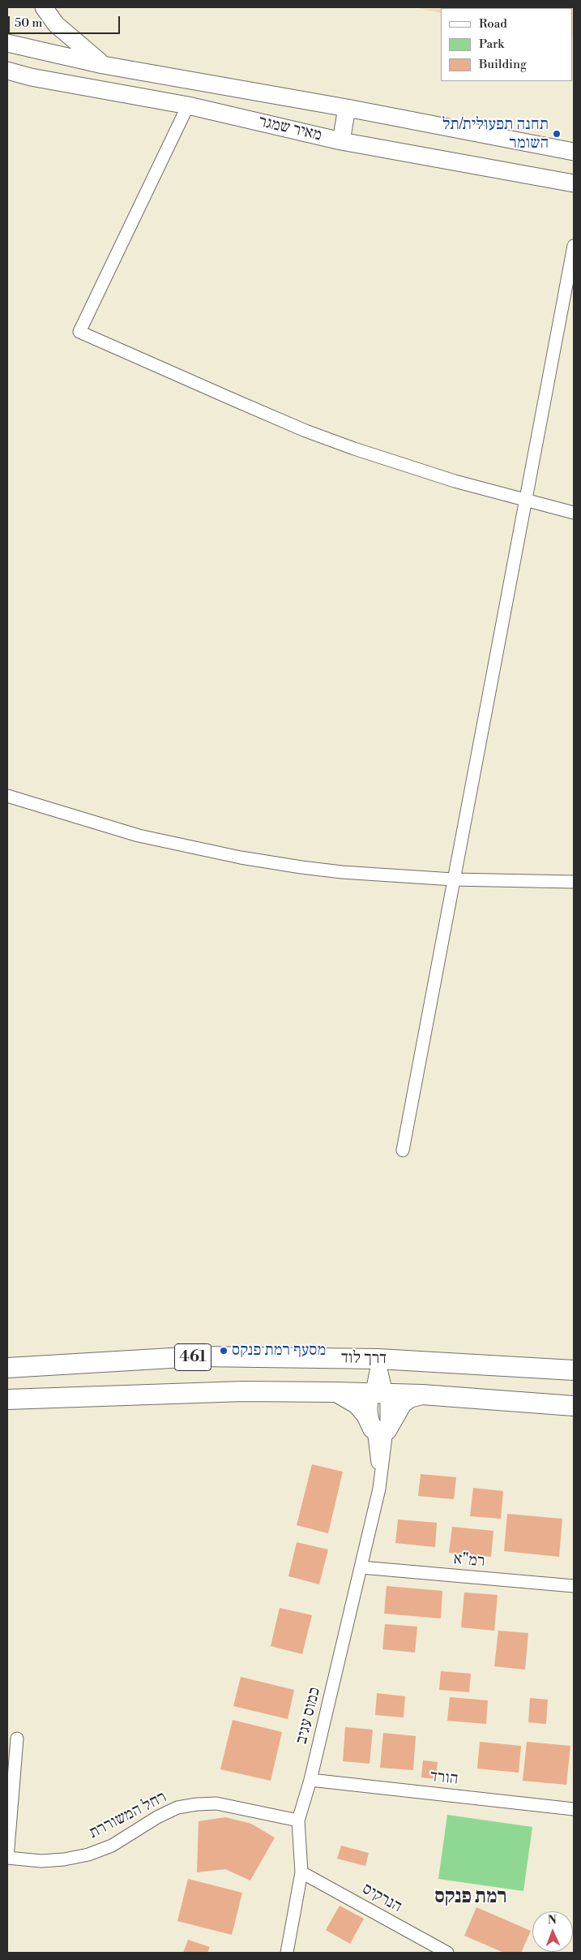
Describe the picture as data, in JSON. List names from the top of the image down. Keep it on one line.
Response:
{"streets":{"main road":["461","דרך לוד"],"street":["מאיר שמגר","רמ\"א","כמוס עגיב","הורד","רחל המשוררת","הנרקיס"]},"crossings":[["דרך לוד","כמוס עגיב"],["רמ\"א","כמוס עגיב"],["כמוס עגיב","הורד"],["כמוס עגיב","רחל המשוררת"],["כמוס עגיב","הנרקיס"]],"districts":["רמת פנקס"],"places":["תחנה תפעולית/תל השומר","מסעף רמת פנקס"],"legend":["Road","Park","Building"],"scale_bar":"50 m","north":"top"}
